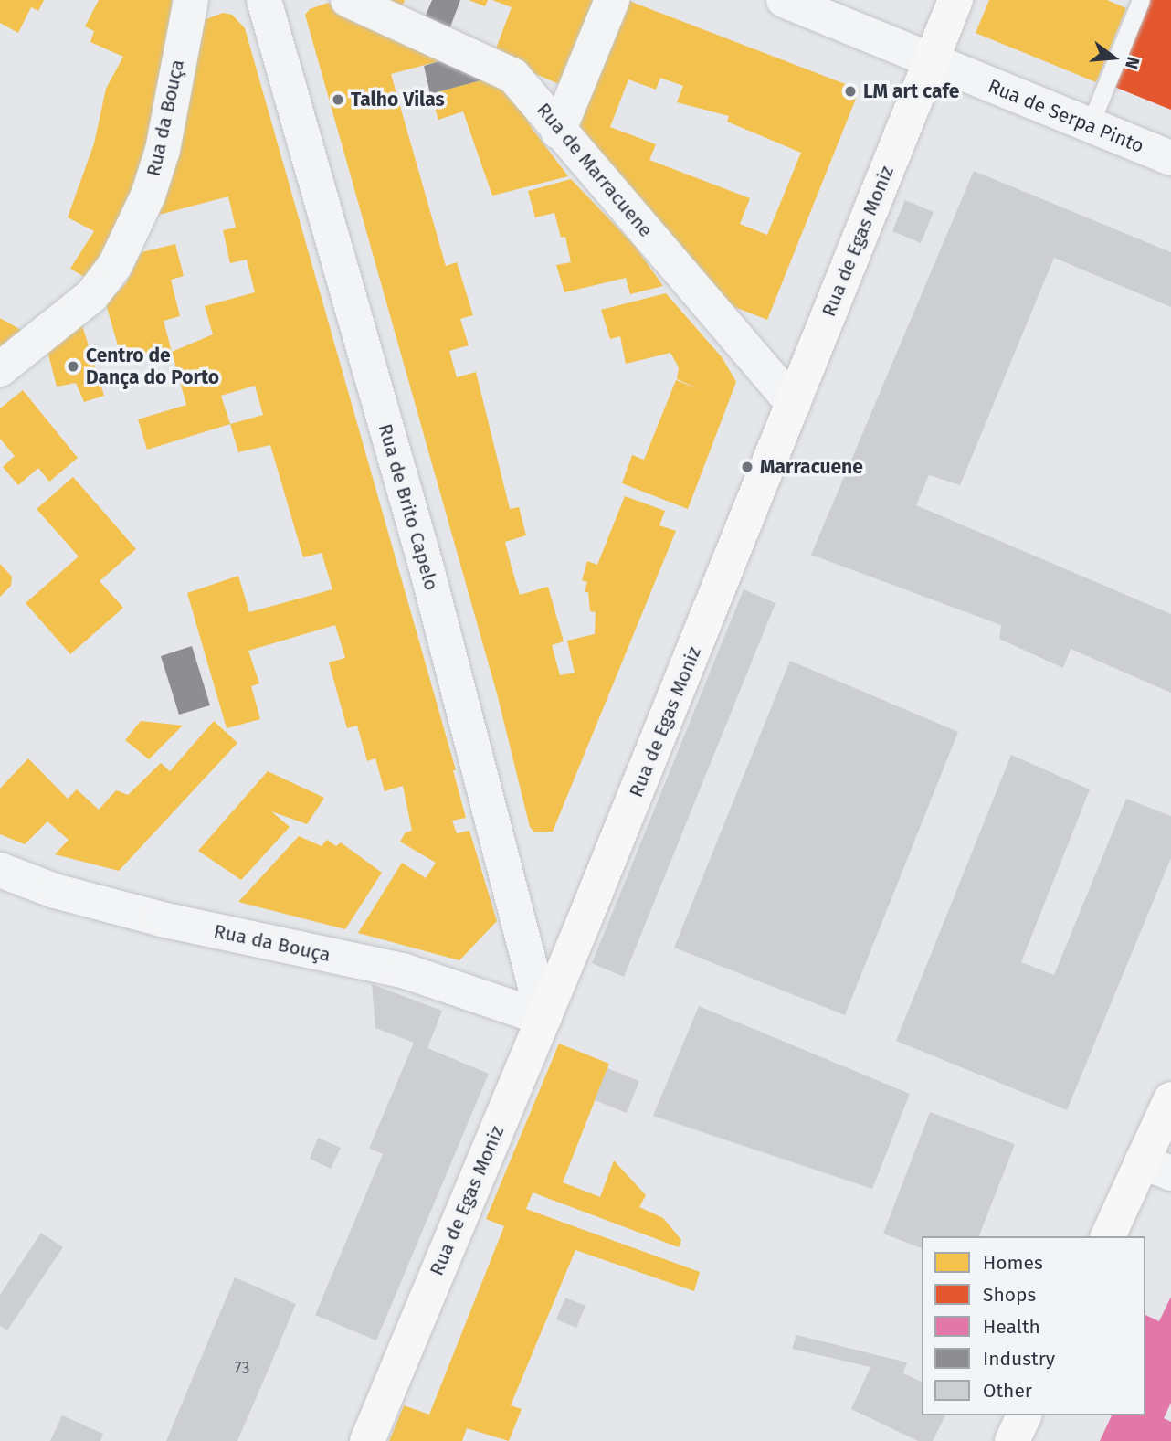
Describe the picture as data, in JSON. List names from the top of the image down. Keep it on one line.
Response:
{"streets":{"main road":["Rua de Egas Moniz"],"street":["Rua de Serpa Pinto","Rua da Bouça","Rua de Marracuene","Rua de Brito Capelo"]},"crossings":[["Rua de Serpa Pinto","Rua de Egas Moniz"],["Rua da Bouça","Rua de Egas Moniz"],["Rua da Bouça","Rua de Brito Capelo"],["Rua de Marracuene","Rua de Egas Moniz"],["Rua de Egas Moniz","Rua de Brito Capelo"]],"places":["LM art cafe","Talho Vilas","Centro de Dança do Porto","Marracuene"],"house_numbers":["73"],"legend":["Homes","Shops","Health","Industry","Other"],"north":"right"}
